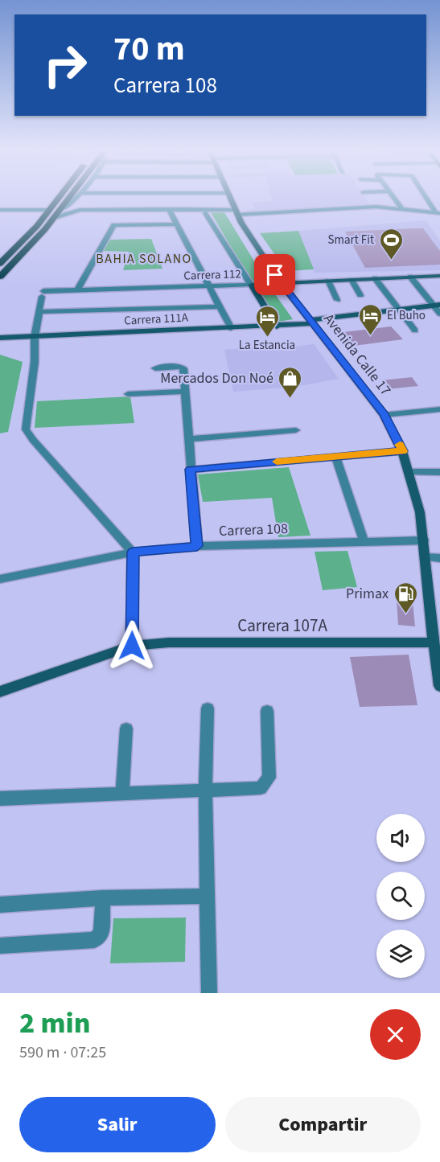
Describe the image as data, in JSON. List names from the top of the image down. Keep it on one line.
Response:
{"streets":{"street":["Carrera 112","Carrera 111A","Avenida Calle 17","Carrera 108","Carrera 107A"]},"crossings":[["Carrera 112","Avenida Calle 17"],["Carrera 111A","Avenida Calle 17"],["Avenida Calle 17","Carrera 108"],["Avenida Calle 17","Carrera 107A"]],"districts":["BAHIA SOLANO"],"places":{"sports":["Smart Fit"],"hotel":["El Buho","La Estancia"],"shop":["Mercados Don Noé"],"fuel station":["Primax"]},"page":{"turn":["70 m","Carrera 108"],"heading":["2 min","590 m · 07:25"],"buttons":["Salir","Compartir"]}}
